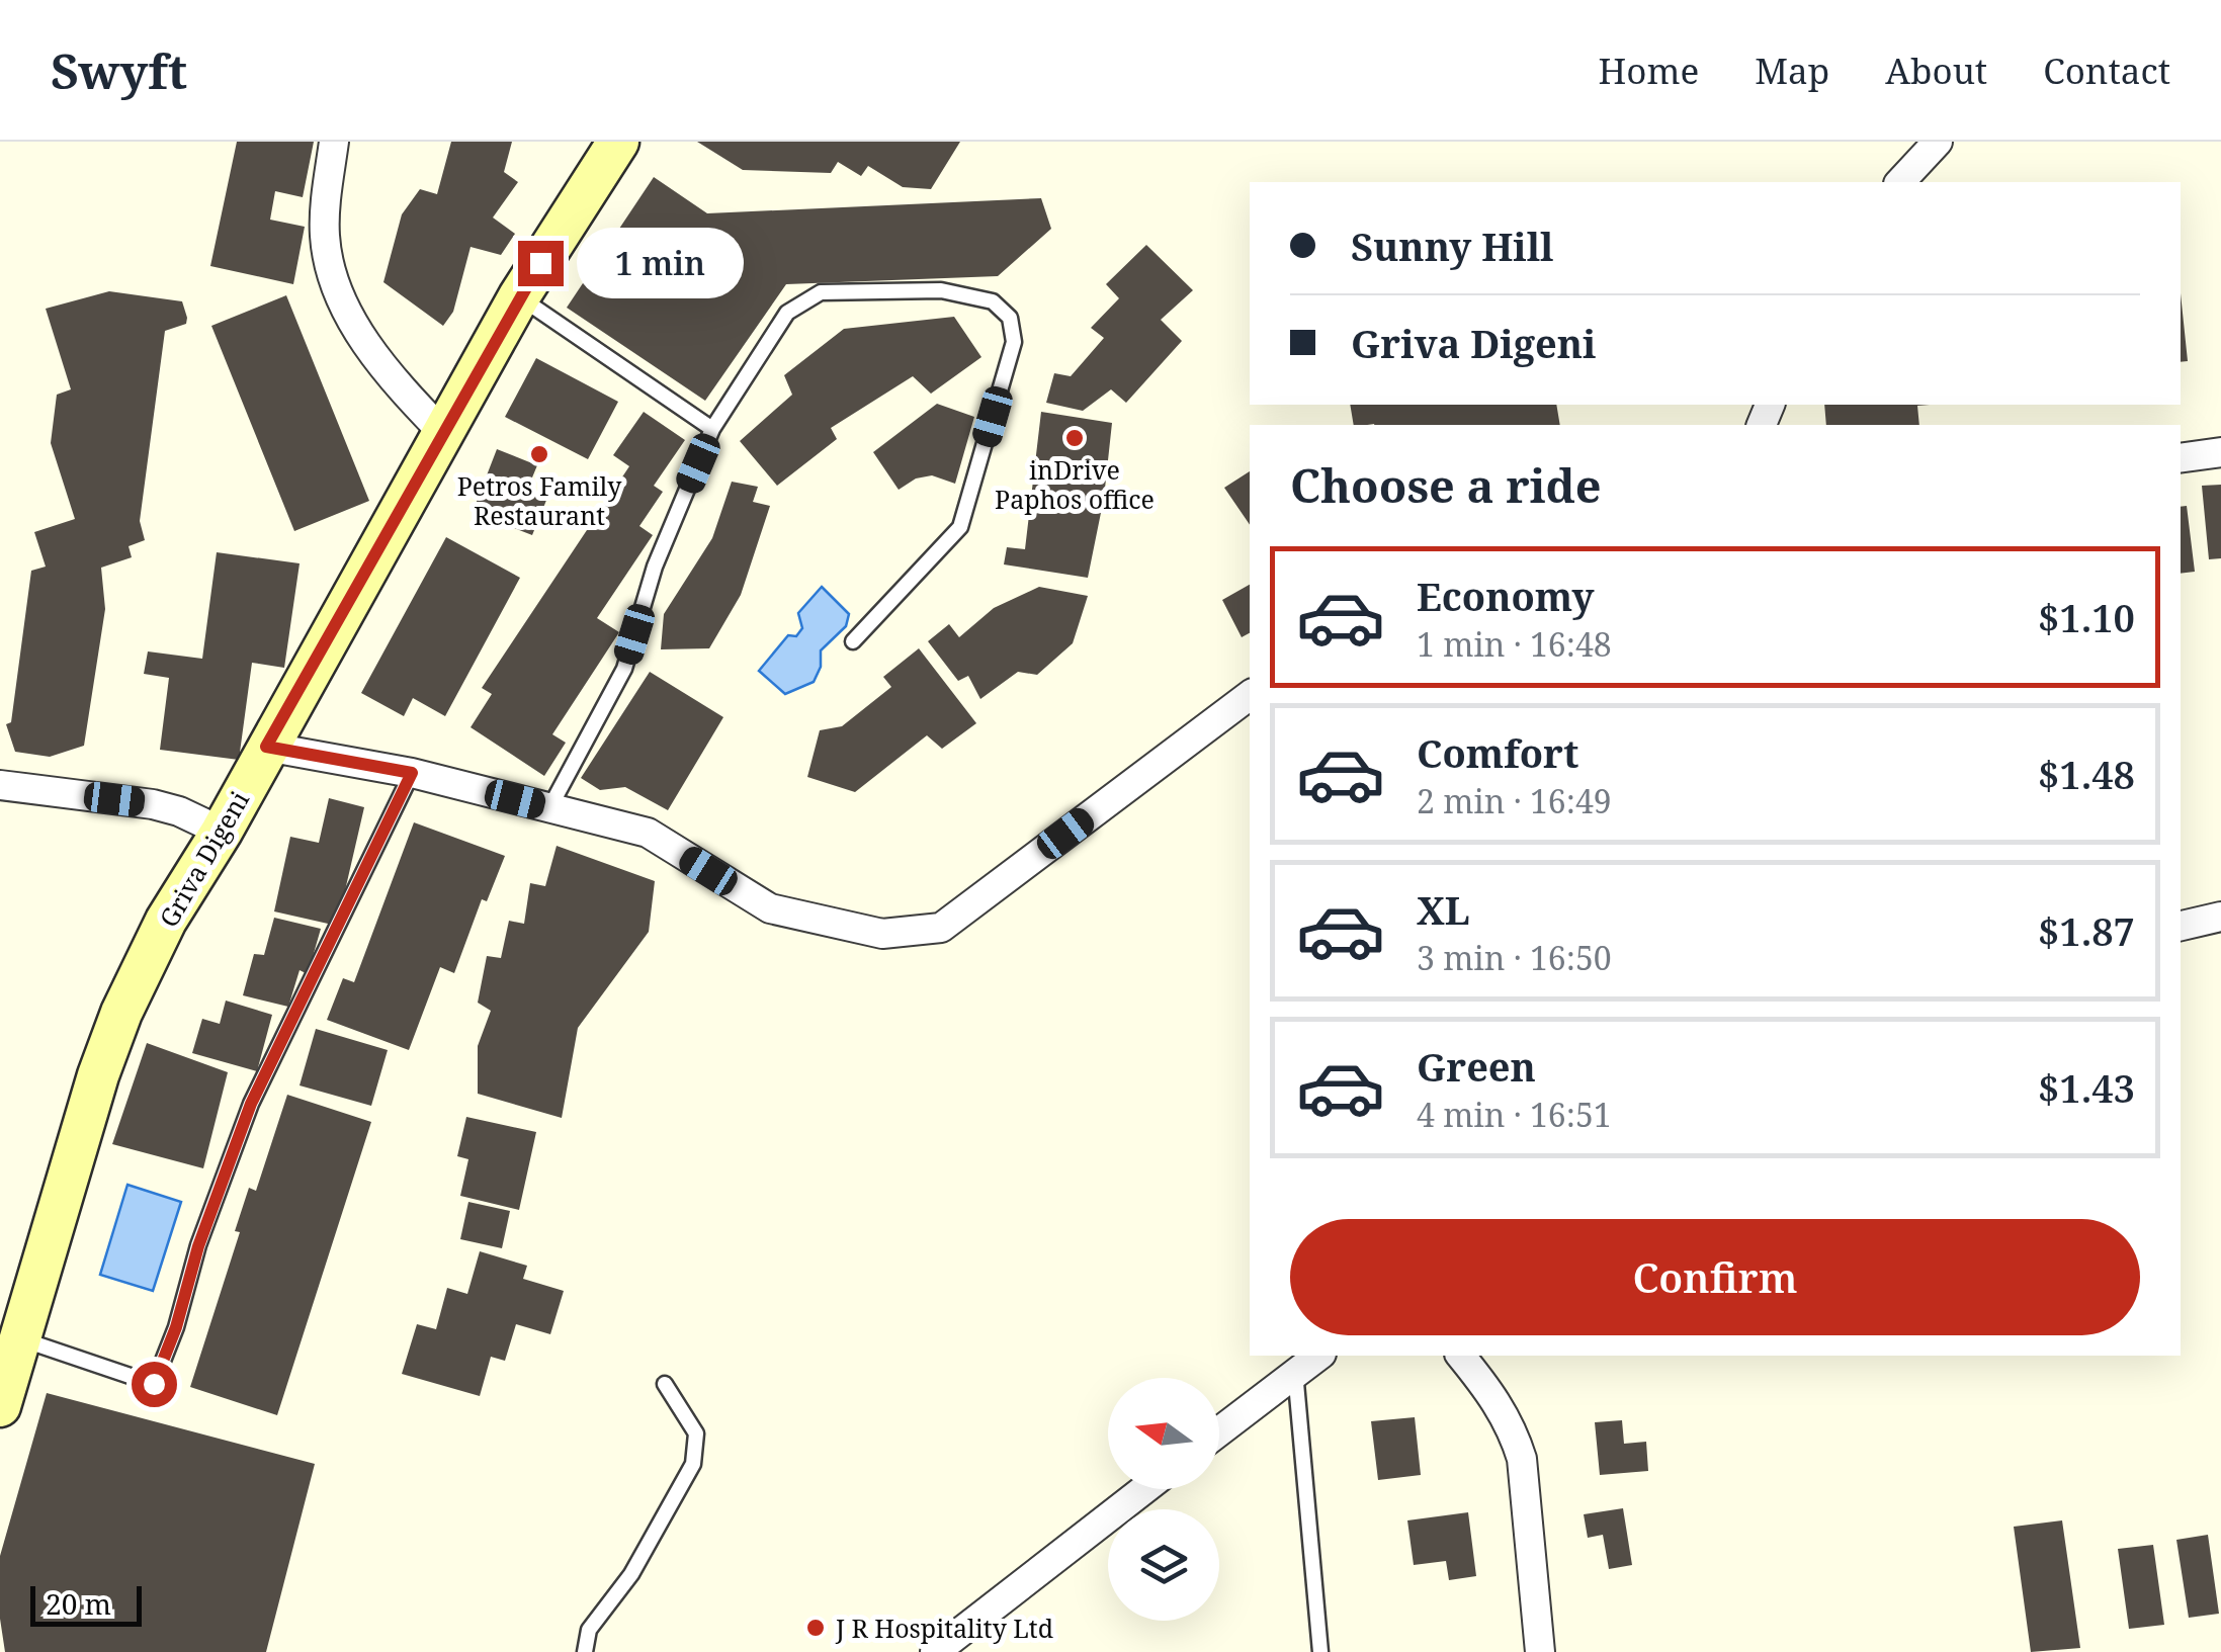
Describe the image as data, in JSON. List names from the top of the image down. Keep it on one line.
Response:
{"streets":{"main road":["Griva Digeni"]},"places":["inDrive Paphos office","Petros Family Restaurant","J R Hospitality Ltd"],"scale_bar":"20 m","north":"left","page":{"header":"Swyft","nav":["Home","Map","About","Contact"],"banner":["Sunny Hill","Griva Digeni"],"bubble":"1 min","heading":"Choose a ride","list":[{"name":"Economy","note":"1 min · 16:48","value":"$1.10"},{"name":"Comfort","note":"2 min · 16:49","value":"$1.48"},{"name":"XL","note":"3 min · 16:50","value":"$1.87"},{"name":"Green","note":"4 min · 16:51","value":"$1.43"}],"buttons":"Confirm","scale":"20 m"}}
